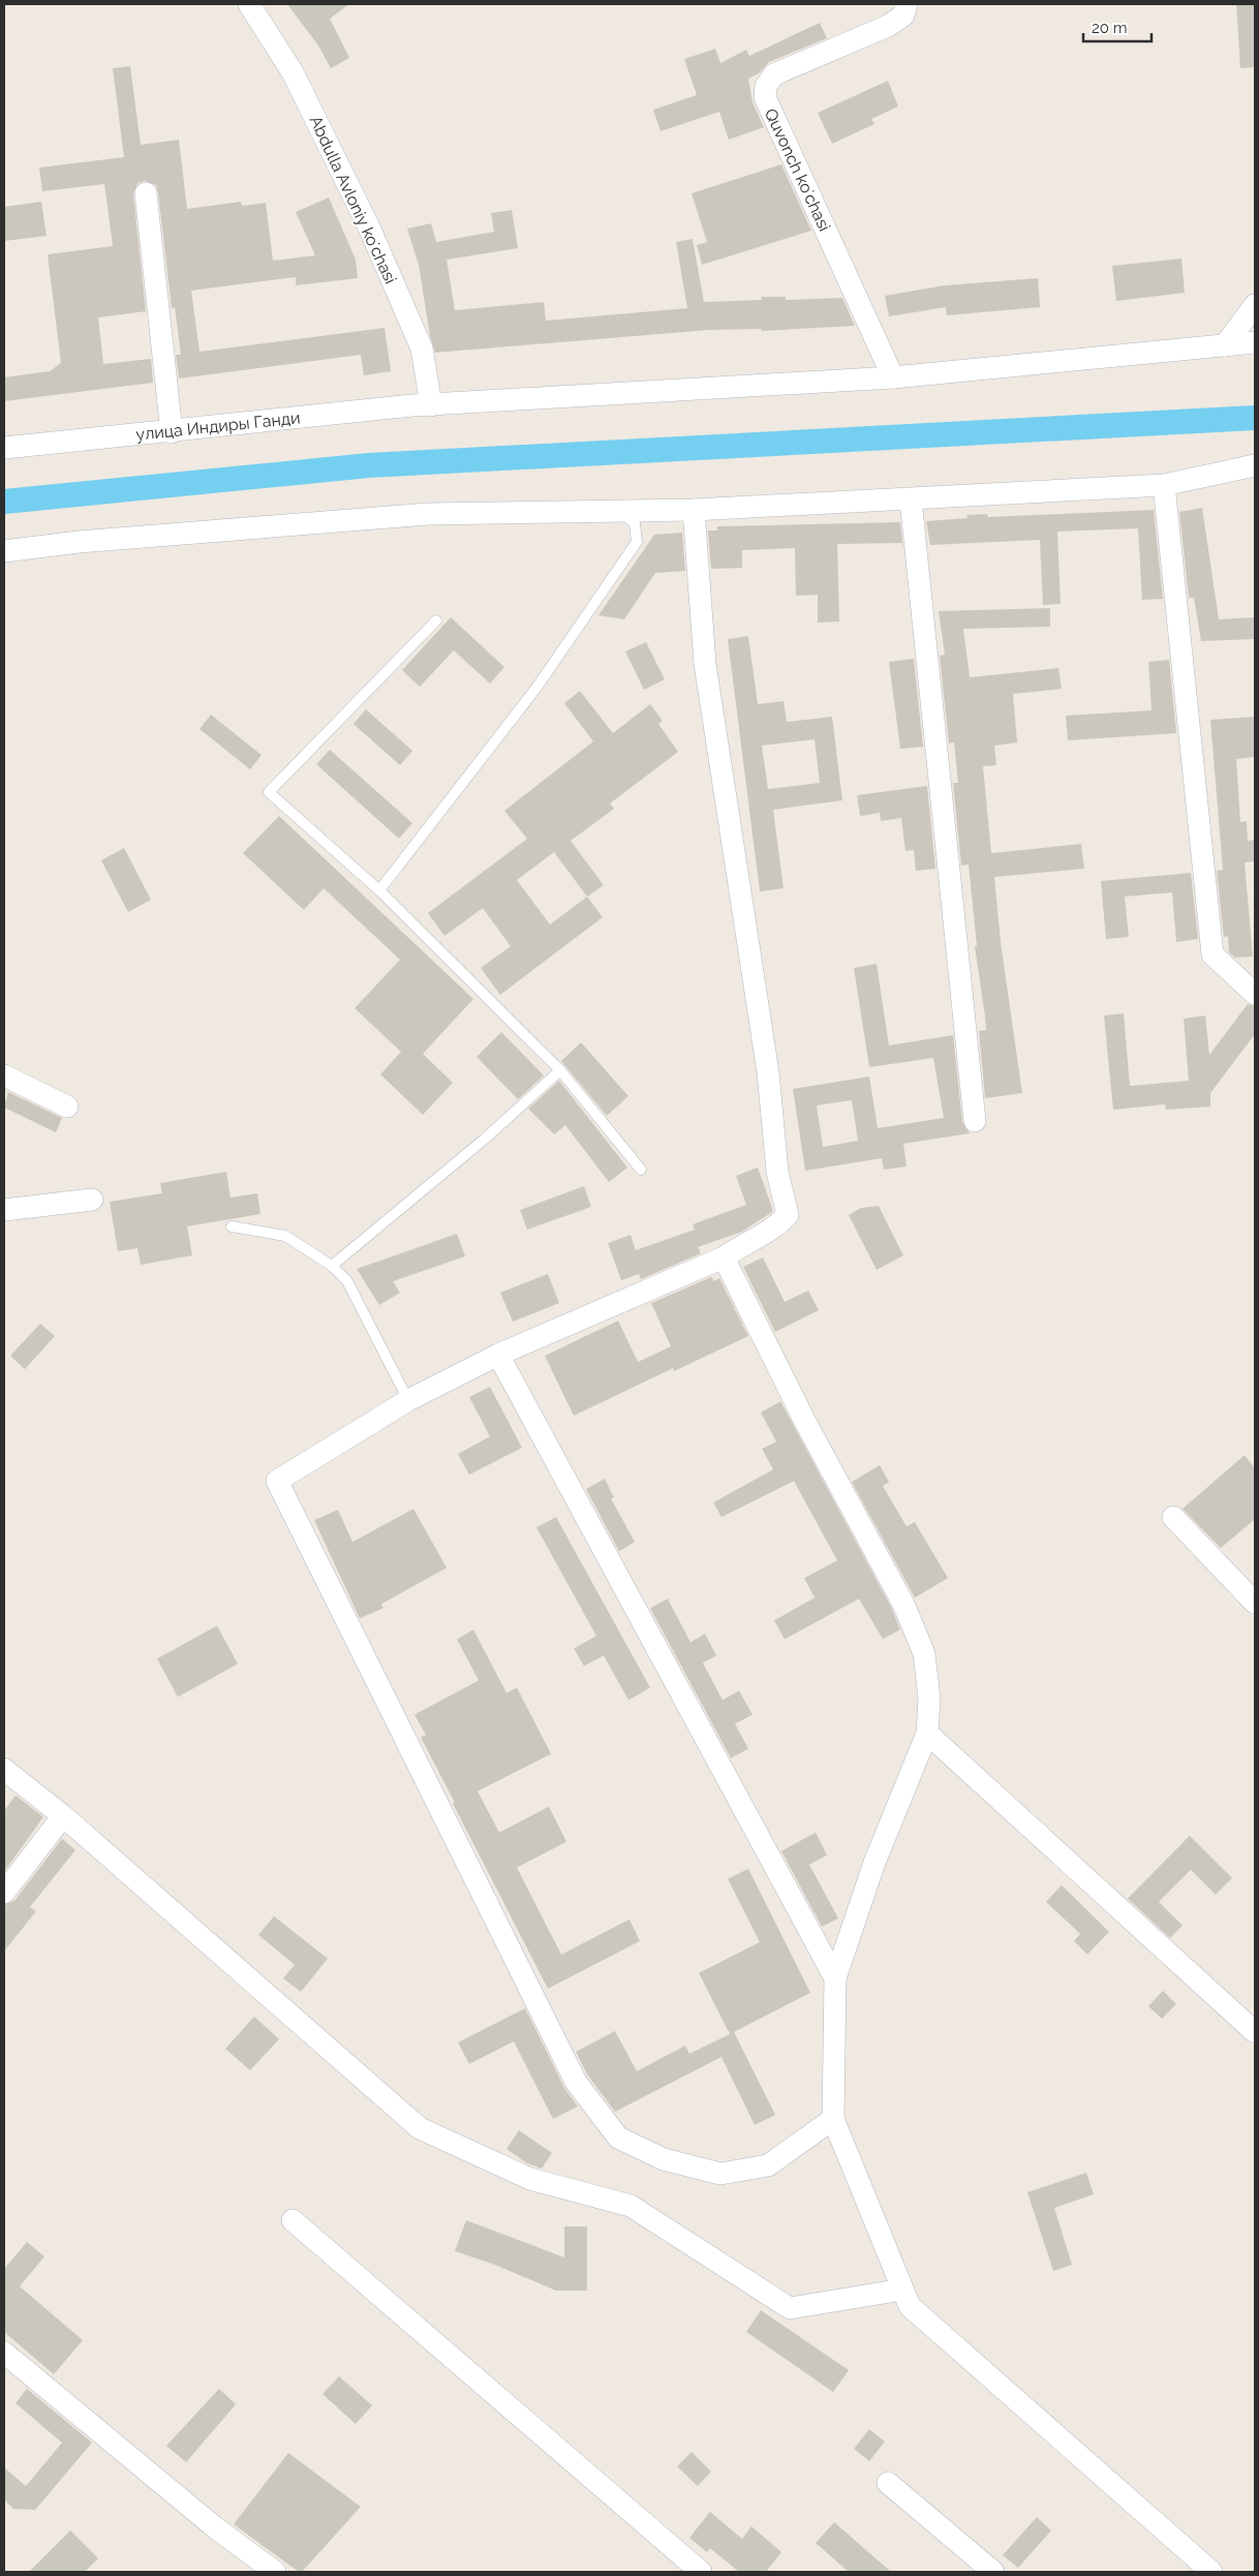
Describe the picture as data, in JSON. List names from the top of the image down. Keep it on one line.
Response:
{"streets":{"street":["Quvonch koʻchasi","Abdulla Avloniy koʻchasi","улица Индиры Ганди"]},"crossings":[["Abdulla Avloniy koʻchasi","улица Индиры Ганди"]],"scale_bar":"20 m"}
